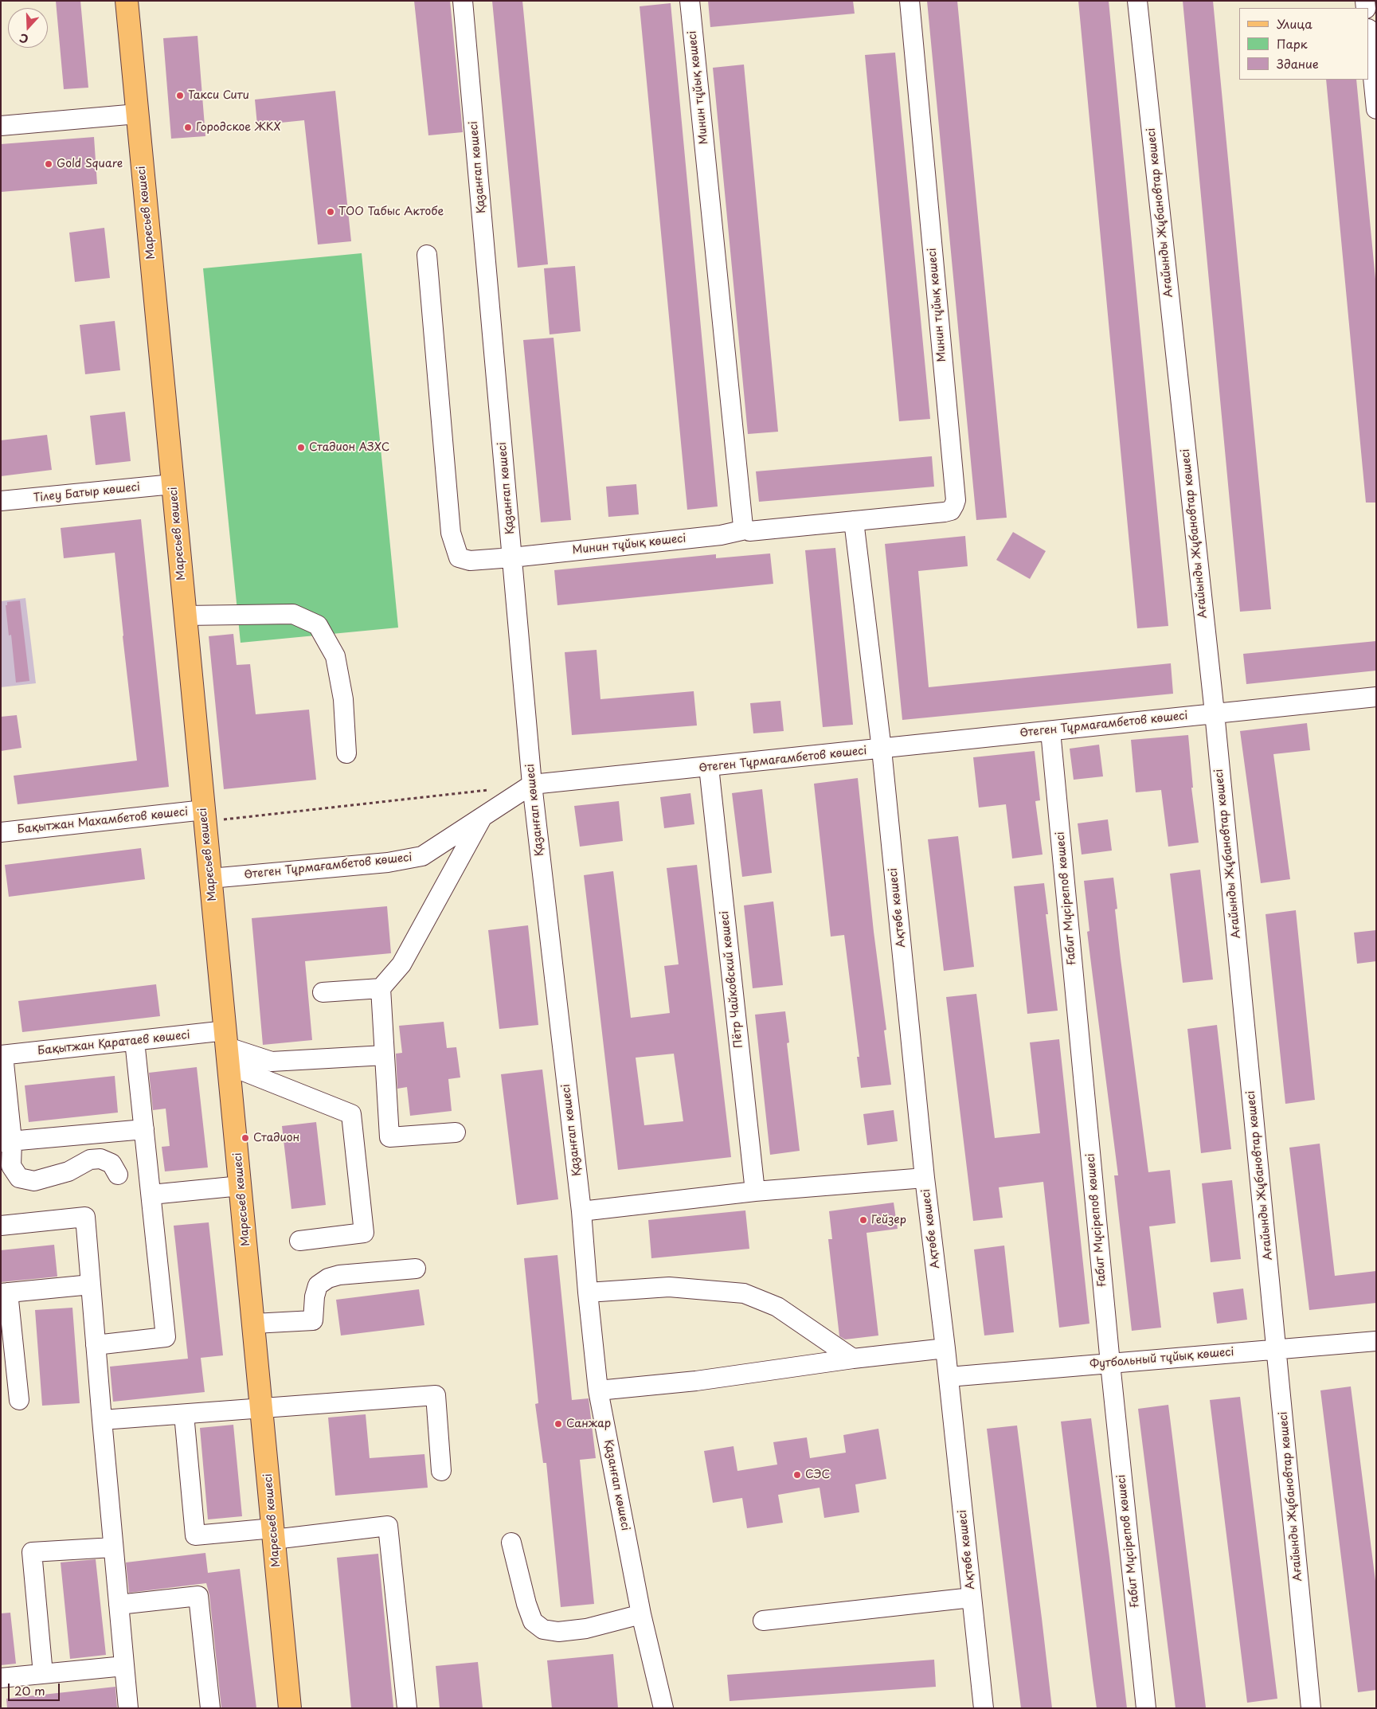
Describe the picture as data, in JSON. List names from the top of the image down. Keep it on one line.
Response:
{"streets":{"main road":["Маресьев көшесі"],"street":["Минин тұйық көшесі","Қазанғап көшесі","Ағайынды Жұбановтар көшесі","Тілеу Батыр көшесі","Өтеген Тұрмағамбетов көшесі","Бақытжан Махамбетов көшесі","Ғабит Мүсірепов көшесі","Ақтөбе көшесі","Пётр Чайковский көшесі","Бақытжан Қаратаев көшесі","Футбольный тұйық көшесі"]},"crossings":[["Минин тұйық көшесі","Қазанғап көшесі"],["Қазанғап көшесі","Өтеген Тұрмағамбетов көшесі"],["Маресьев көшесі","Тілеу Батыр көшесі"],["Маресьев көшесі","Өтеген Тұрмағамбетов көшесі"],["Маресьев көшесі","Бақытжан Махамбетов көшесі"],["Маресьев көшесі","Бақытжан Қаратаев көшесі"],["Ағайынды Жұбановтар көшесі","Өтеген Тұрмағамбетов көшесі"],["Ағайынды Жұбановтар көшесі","Футбольный тұйық көшесі"],["Өтеген Тұрмағамбетов көшесі","Ғабит Мүсірепов көшесі"],["Өтеген Тұрмағамбетов көшесі","Ақтөбе көшесі"],["Өтеген Тұрмағамбетов көшесі","Пётр Чайковский көшесі"],["Ғабит Мүсірепов көшесі","Футбольный тұйық көшесі"],["Ақтөбе көшесі","Футбольный тұйық көшесі"]],"places":["Такси Сити","Городское ЖКХ","Gold Square","ТОО Табыс Актобе","Стадион АЗХС","Стадион","Гейзер","Санжар","СЭС"],"legend":["Улица","Парк","Здание"],"scale_bar":"20 m","north":"bottom"}
